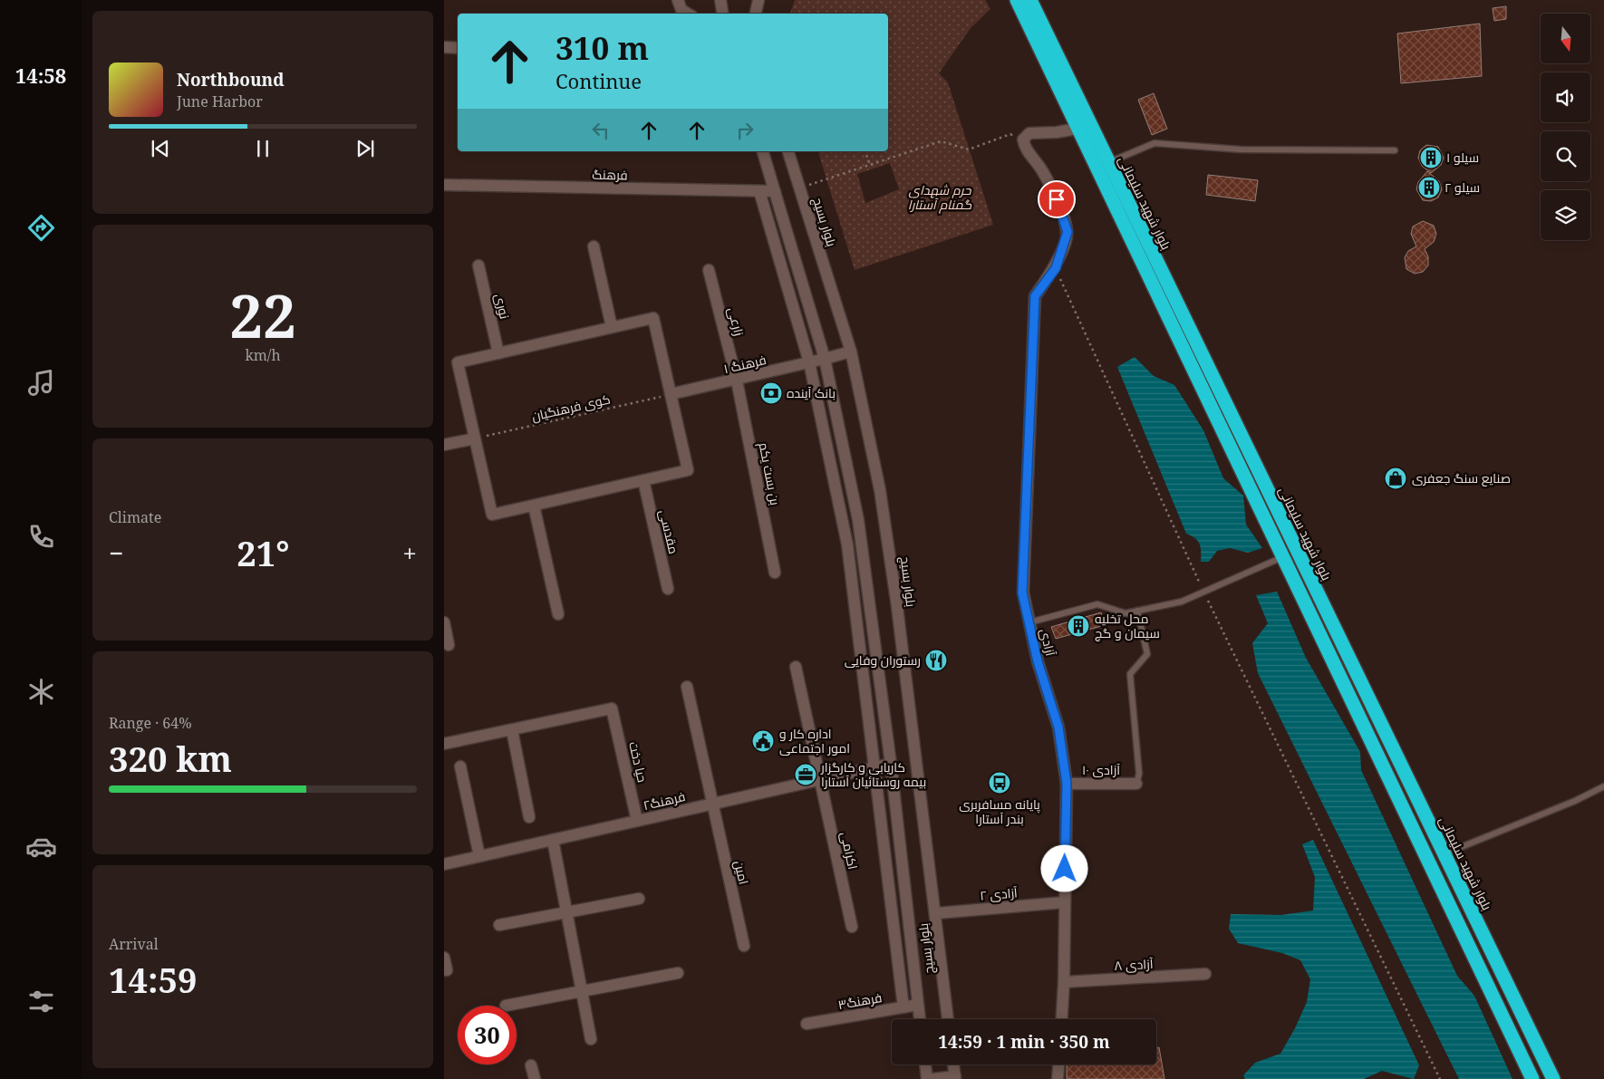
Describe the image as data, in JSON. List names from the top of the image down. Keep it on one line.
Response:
{"streets":{"highway":["بلوار شهید سلیمانی"],"street":["فرهنگ","بلوار بسیج","نوری","زارعی","فرهنگ ۱","بن بست یکم","مقدسی","آزادی","حیا دخت","آزادی ۱۰","فرهنگ۲","اکرامی","امین","آزادی ۲","آزادی ۸","فرهنگ۳"],"path":["کوی فرهنگیان"]},"crossings":[["فرهنگ","بلوار بسیج"],["بلوار بسیج","فرهنگ ۱"],["بلوار بسیج","فرهنگ۲"],["بلوار بسیج","آزادی ۲"],["بلوار بسیج","فرهنگ۳"],["زارعی","فرهنگ ۱"],["زارعی","بن بست یکم"],["فرهنگ ۱","کوی فرهنگیان"],["فرهنگ ۱","بن بست یکم"],["آزادی","آزادی ۱۰"],["آزادی","آزادی ۲"],["آزادی","آزادی ۸"],["حیا دخت","فرهنگ۲"],["فرهنگ۲","اکرامی"],["فرهنگ۲","امین"]],"parks":["حرم شهدای گمنام آستارا"],"places":{"building":["سیلو ۱","سیلو ۲","محل تخلیه سیمان و گچ"],"bank":["بانک آینده"],"shop":["صنایع سنگ جعفری"],"restaurant":["رستوران وفایی"],"public building":["اداره کار و امور اجتماعی"],"office":["کاریابی و کارگزار بیمه روستائیان آستارا"],"bus stop":["پایانه مسافربری بندر آستارا"]},"north":"bottom","page":{"tabs":"14:58","turn":["310 m","Continue"],"song":["Northbound","June Harbor"],"tile":[["22","km/h"],"Climate",["Range · 64%","320 km"],["Arrival","14:59"]],"heat":["−","21°","+"],"limit":"30","trip":"14:59 · 1 min · 350 m"}}
